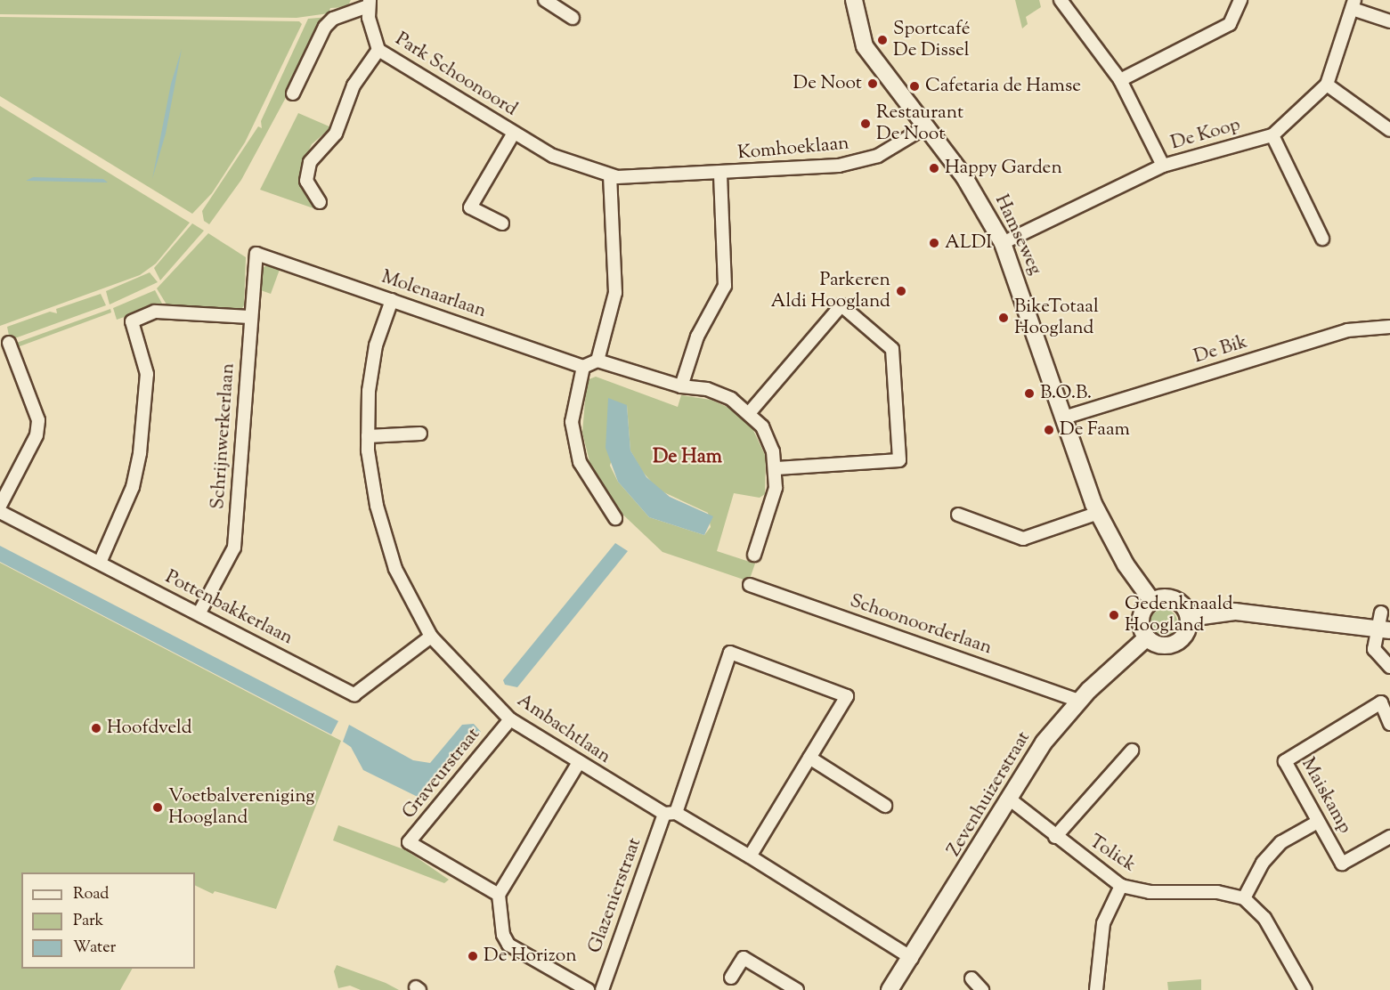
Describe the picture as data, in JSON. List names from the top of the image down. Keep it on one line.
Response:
{"streets":{"street":["Park Schoonoord","De Koop","Komhoeklaan","Hamseweg","Molenaarlaan","De Bik","Schrijnwerkerlaan","Pottenbakkerlaan","Schoonoorderlaan","Ambachtlaan","Graveurstraat","Zevenhuizerstraat","Maiskamp","Tolick","Glazenierstraat"]},"crossings":[["Park Schoonoord","Komhoeklaan"],["De Koop","Hamseweg"],["Komhoeklaan","Hamseweg"],["Hamseweg","De Bik"],["Hamseweg","Zevenhuizerstraat"],["Molenaarlaan","Schrijnwerkerlaan"],["Molenaarlaan","Ambachtlaan"],["Schrijnwerkerlaan","Pottenbakkerlaan"],["Pottenbakkerlaan","Ambachtlaan"],["Schoonoorderlaan","Zevenhuizerstraat"],["Ambachtlaan","Graveurstraat"],["Ambachtlaan","Zevenhuizerstraat"],["Ambachtlaan","Glazenierstraat"],["Zevenhuizerstraat","Tolick"]],"districts":["De Ham"],"places":["Sportcafé De Dissel","De Noot","Cafetaria de Hamse","Restaurant De Noot","Happy Garden","ALDI","Parkeren Aldi Hoogland","BikeTotaal Hoogland","B.O.B.","De Faam","Gedenknaald Hoogland","Hoofdveld","Voetbalvereniging Hoogland","De Horizon"],"legend":["Road","Park","Water"]}
